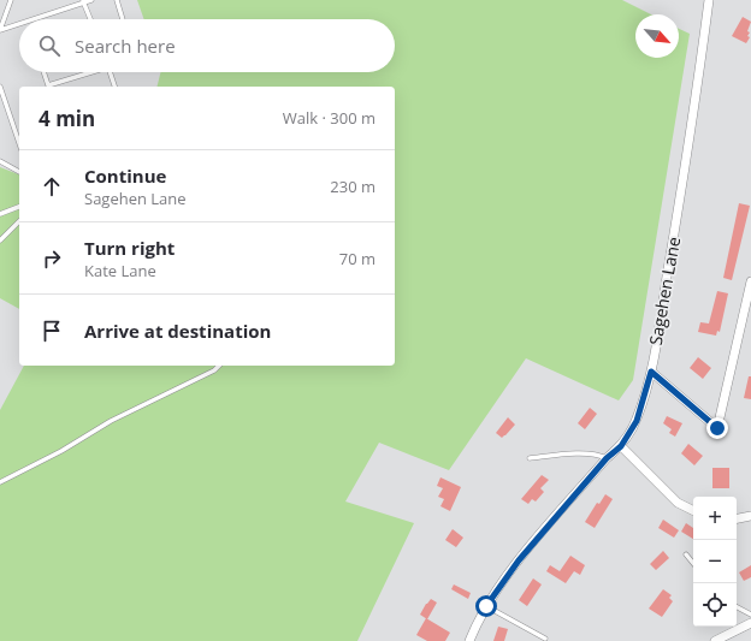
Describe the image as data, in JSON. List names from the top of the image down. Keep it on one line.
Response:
{"streets":{"street":["Sagehen Lane"]},"north":"bottom right","page":{"search":"Search here","heading":["4 min","Walk · 300 m"],"list":[["Continue","Sagehen Lane","230 m"],["Turn right","Kate Lane","70 m"],"Arrive at destination"],"map_buttons":["+","−"]}}
